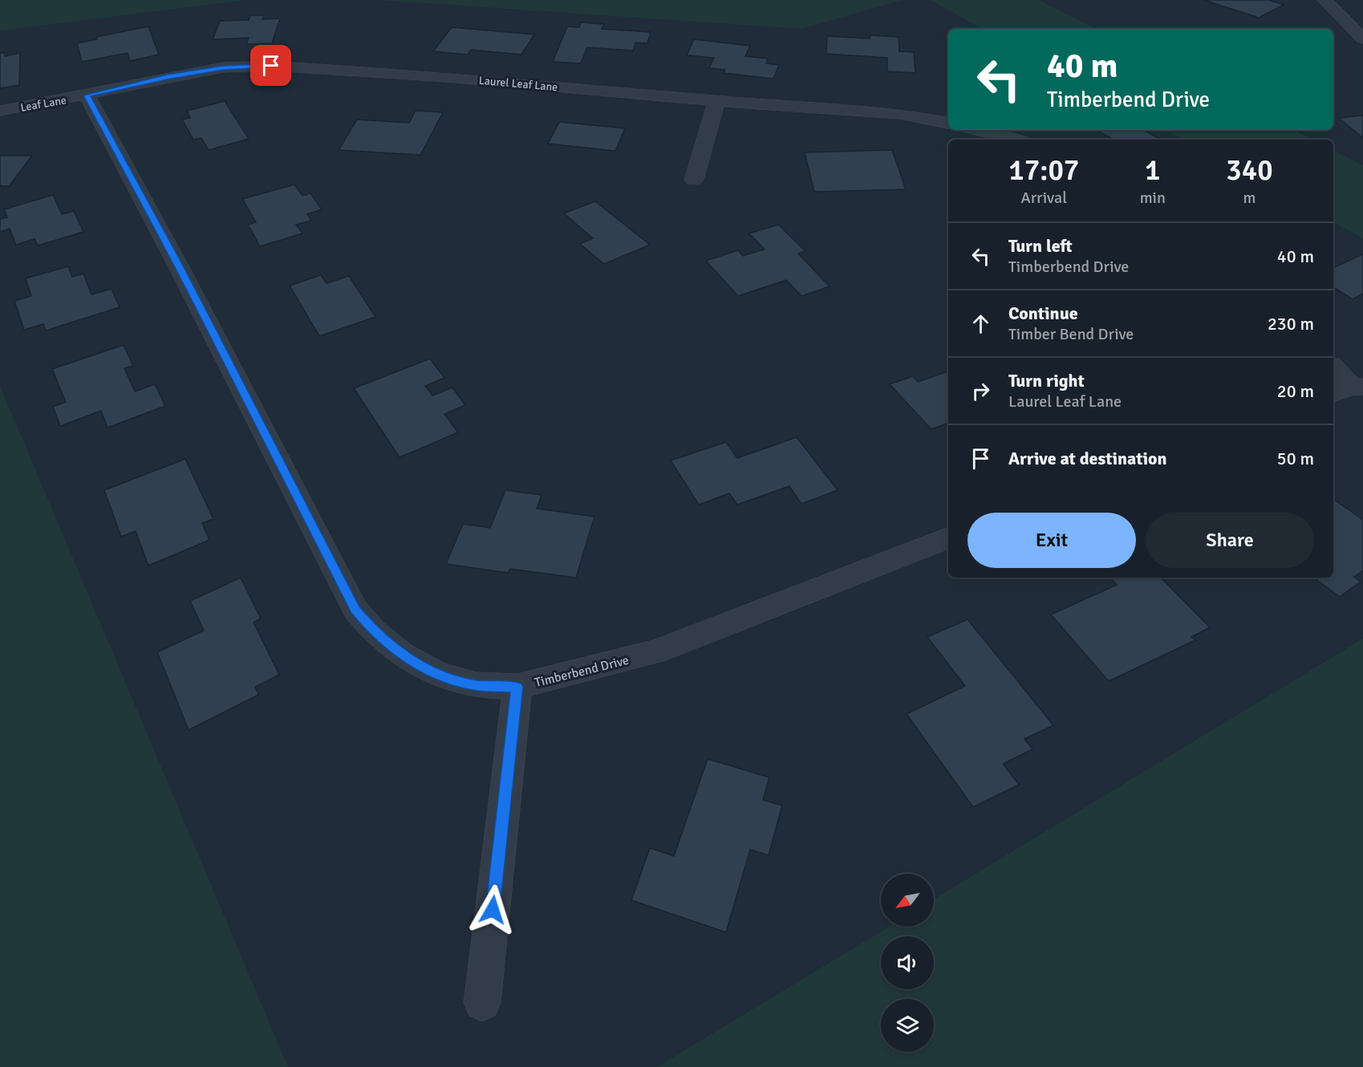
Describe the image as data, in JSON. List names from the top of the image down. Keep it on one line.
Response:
{"streets":{"street":["Laurel Leaf Lane","Leaf Lane","Timberbend Drive"]},"crossings":[["Laurel Leaf Lane","Leaf Lane"],["Laurel Leaf Lane","Timberbend Drive"],["Leaf Lane","Timberbend Drive"]],"north":"bottom left","page":{"turn":["40 m","Timberbend Drive"],"eta":["17:07","Arrival","1","min","340","m"],"list":[{"name":"Turn left","note":"Timberbend Drive","value":"40 m"},{"name":"Continue","note":"Timber Bend Drive","value":"230 m"},{"name":"Turn right","note":"Laurel Leaf Lane","value":"20 m"},{"name":"Arrive at destination","value":"50 m"}],"buttons":["Exit","Share"]}}
